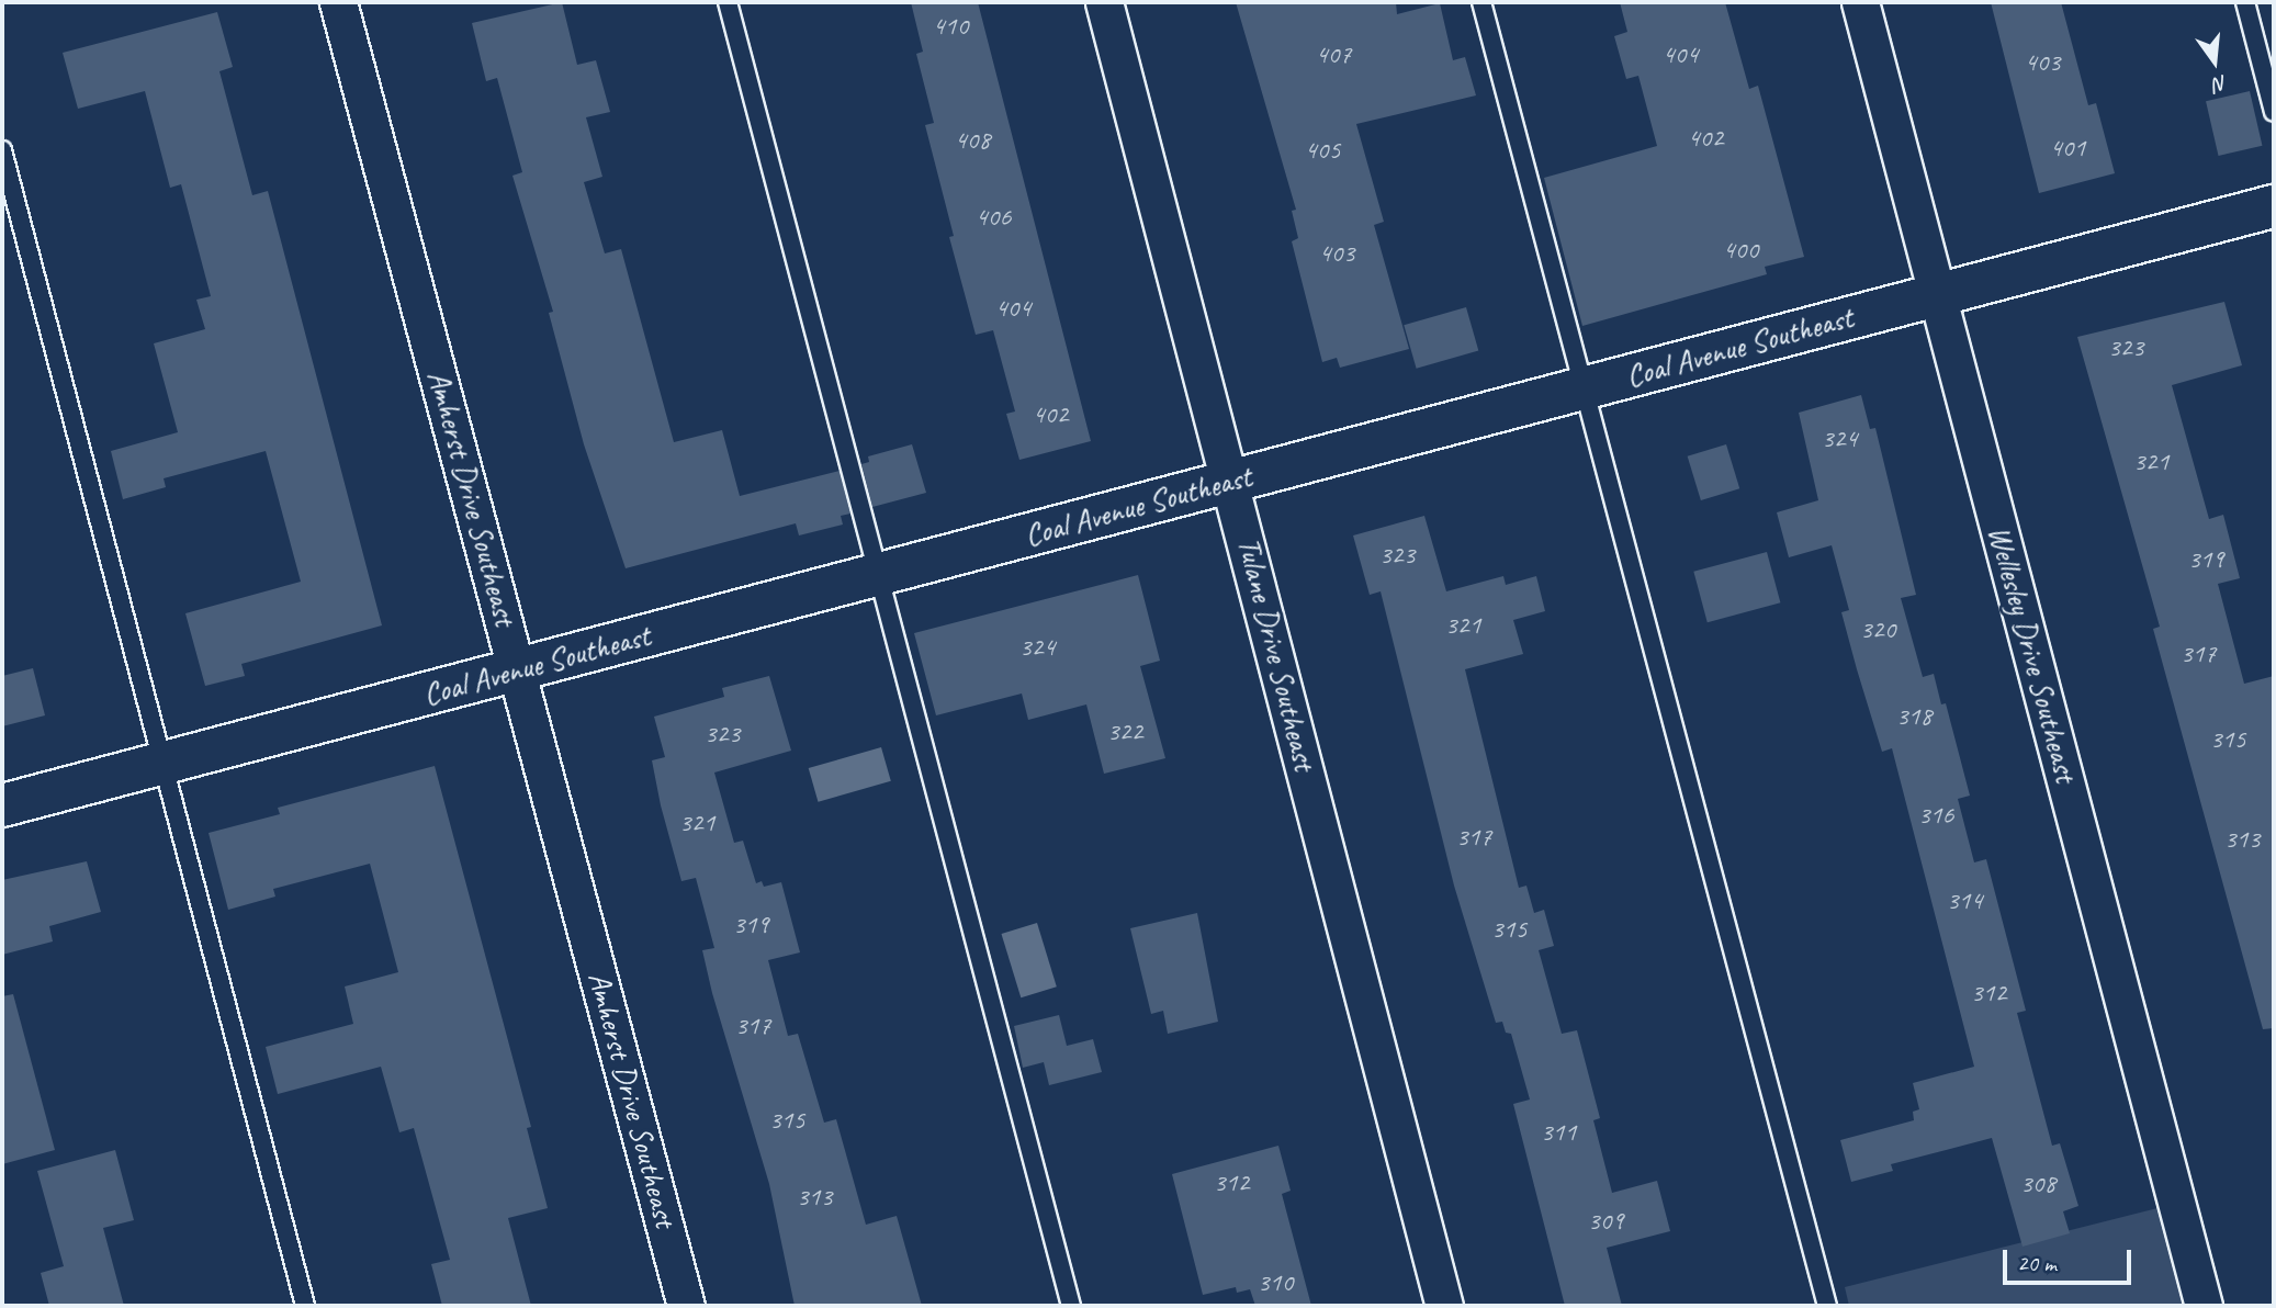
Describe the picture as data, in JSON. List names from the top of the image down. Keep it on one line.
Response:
{"streets":{"main road":["Coal Avenue Southeast"],"street":["Amherst Drive Southeast","Tulane Drive Southeast","Wellesley Drive Southeast"]},"crossings":[["Coal Avenue Southeast","Amherst Drive Southeast"],["Coal Avenue Southeast","Tulane Drive Southeast"],["Coal Avenue Southeast","Wellesley Drive Southeast"]],"house_numbers":["410","407","404","403","402","408","401","405","406","400","403","404","323","402","324","321","323","319","321","320","324","317","318","322","323","315","316","321","317","313","314","319","315","312","317","315","311","312","308","313","309","310"],"scale_bar":"20 m","north":"bottom"}
